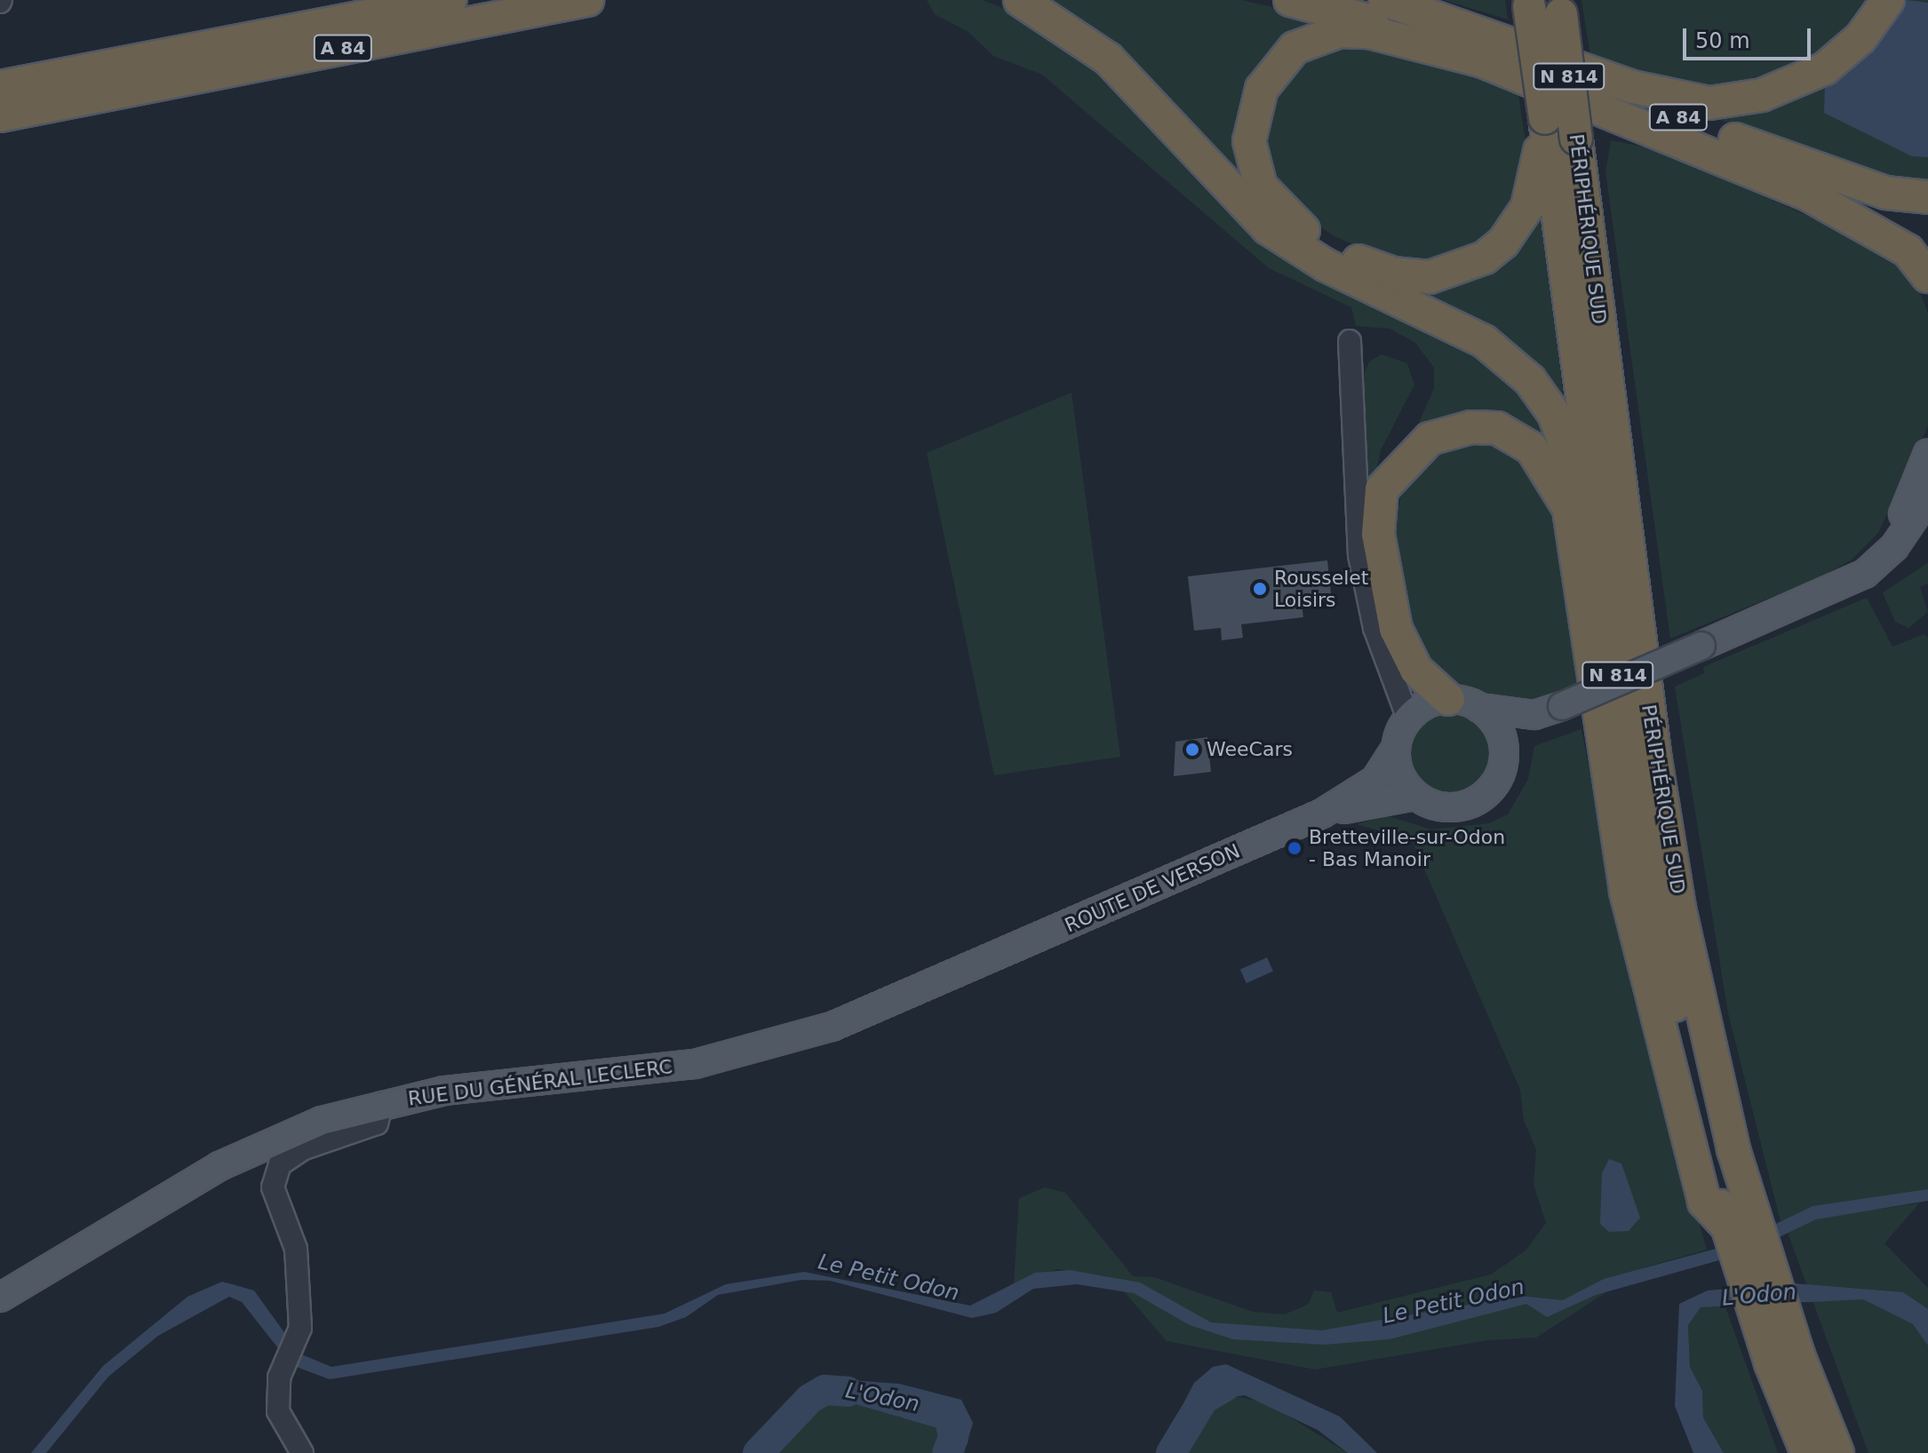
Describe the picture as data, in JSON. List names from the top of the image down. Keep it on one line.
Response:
{"streets":{"highway":["A 84","N 814","PÉRIPHÉRIQUE SUD"],"main road":["ROUTE DE VERSON","RUE DU GÉNÉRAL LECLERC"]},"crossings":[["ROUTE DE VERSON","RUE DU GÉNÉRAL LECLERC"]],"water":["Le Petit Odon","L'Odon"],"places":["Rousselet Loisirs","WeeCars","Bretteville-sur-Odon - Bas Manoir"],"scale_bar":"50 m"}
